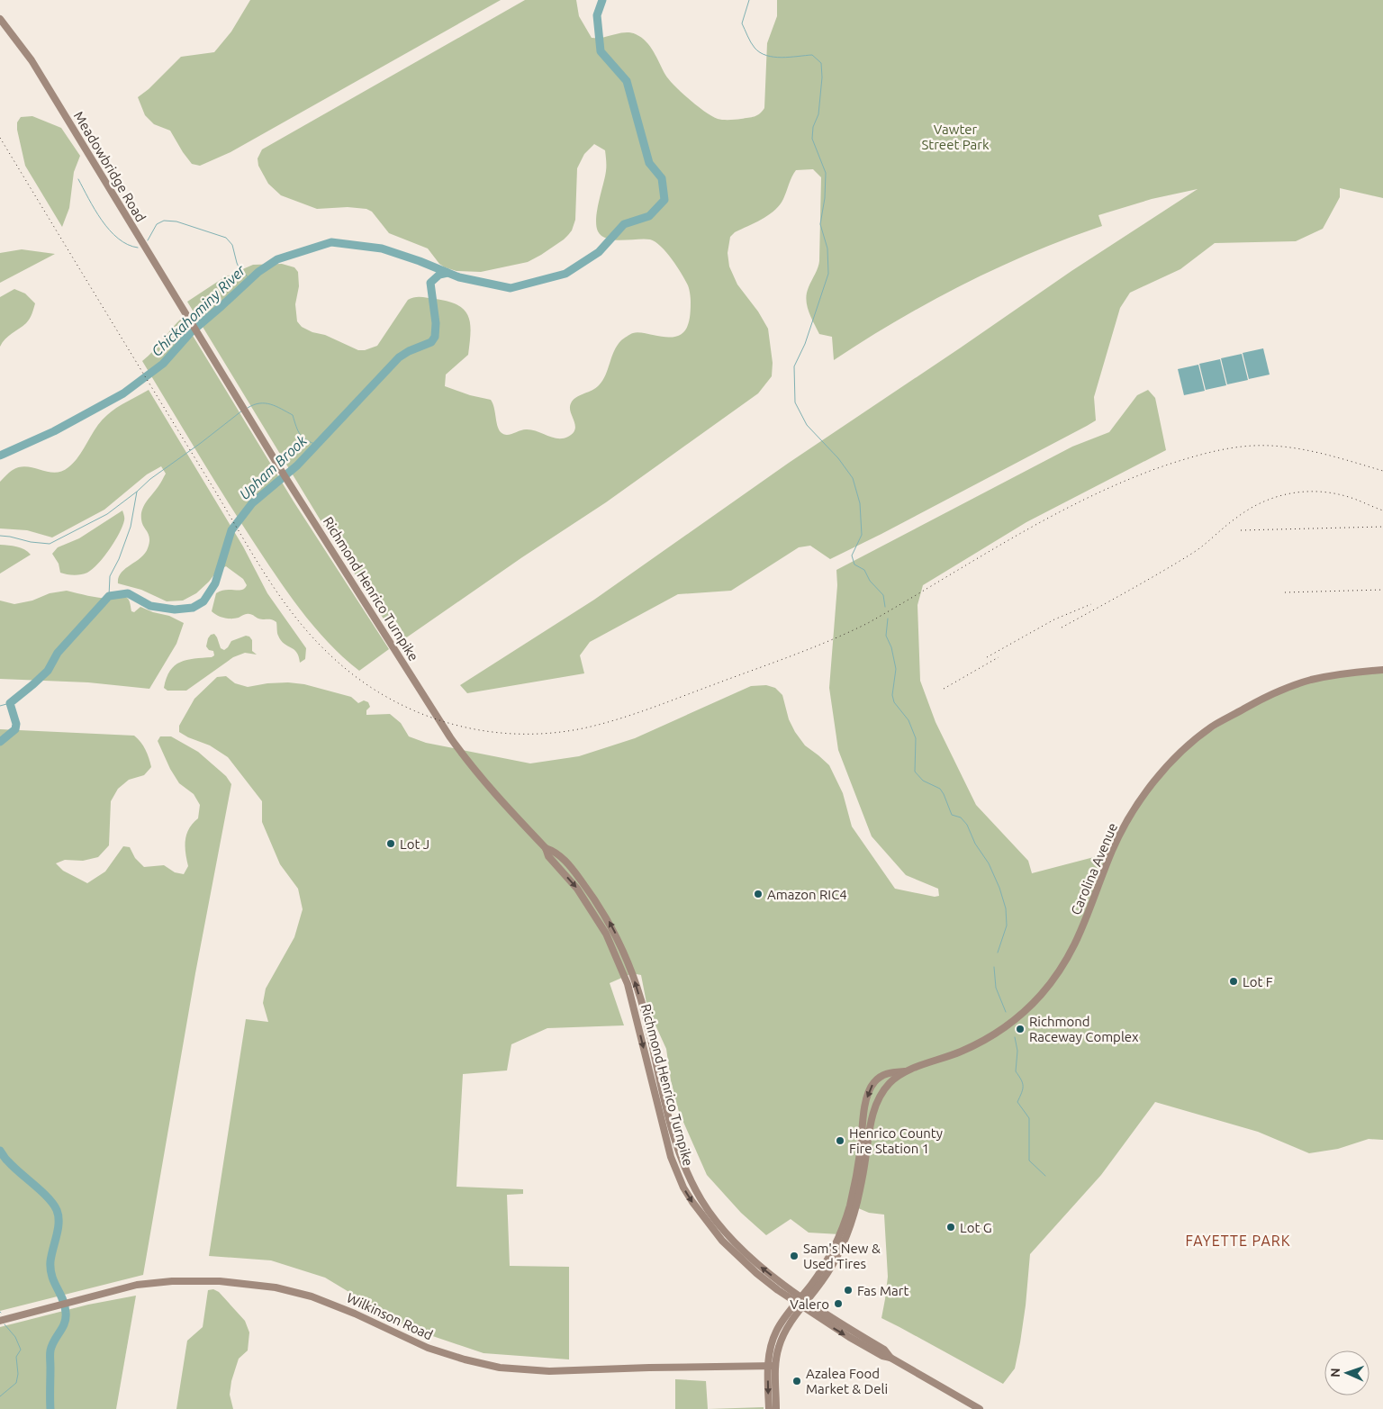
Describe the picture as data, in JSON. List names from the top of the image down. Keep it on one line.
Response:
{"streets":{"main road":["Meadowbridge Road","Richmond Henrico Turnpike","Carolina Avenue","Wilkinson Road"]},"crossings":[["Meadowbridge Road","Richmond Henrico Turnpike"]],"districts":["FAYETTE PARK"],"water":["Chickahominy River","Upham Brook"],"parks":["Vawter Street Park"],"places":["Lot J","Amazon RIC4","Lot F","Richmond Raceway Complex","Henrico County Fire Station 1","Lot G","Sam's New & Used Tires","Fas Mart","Valero","Azalea Food Market & Deli"],"north":"left"}
